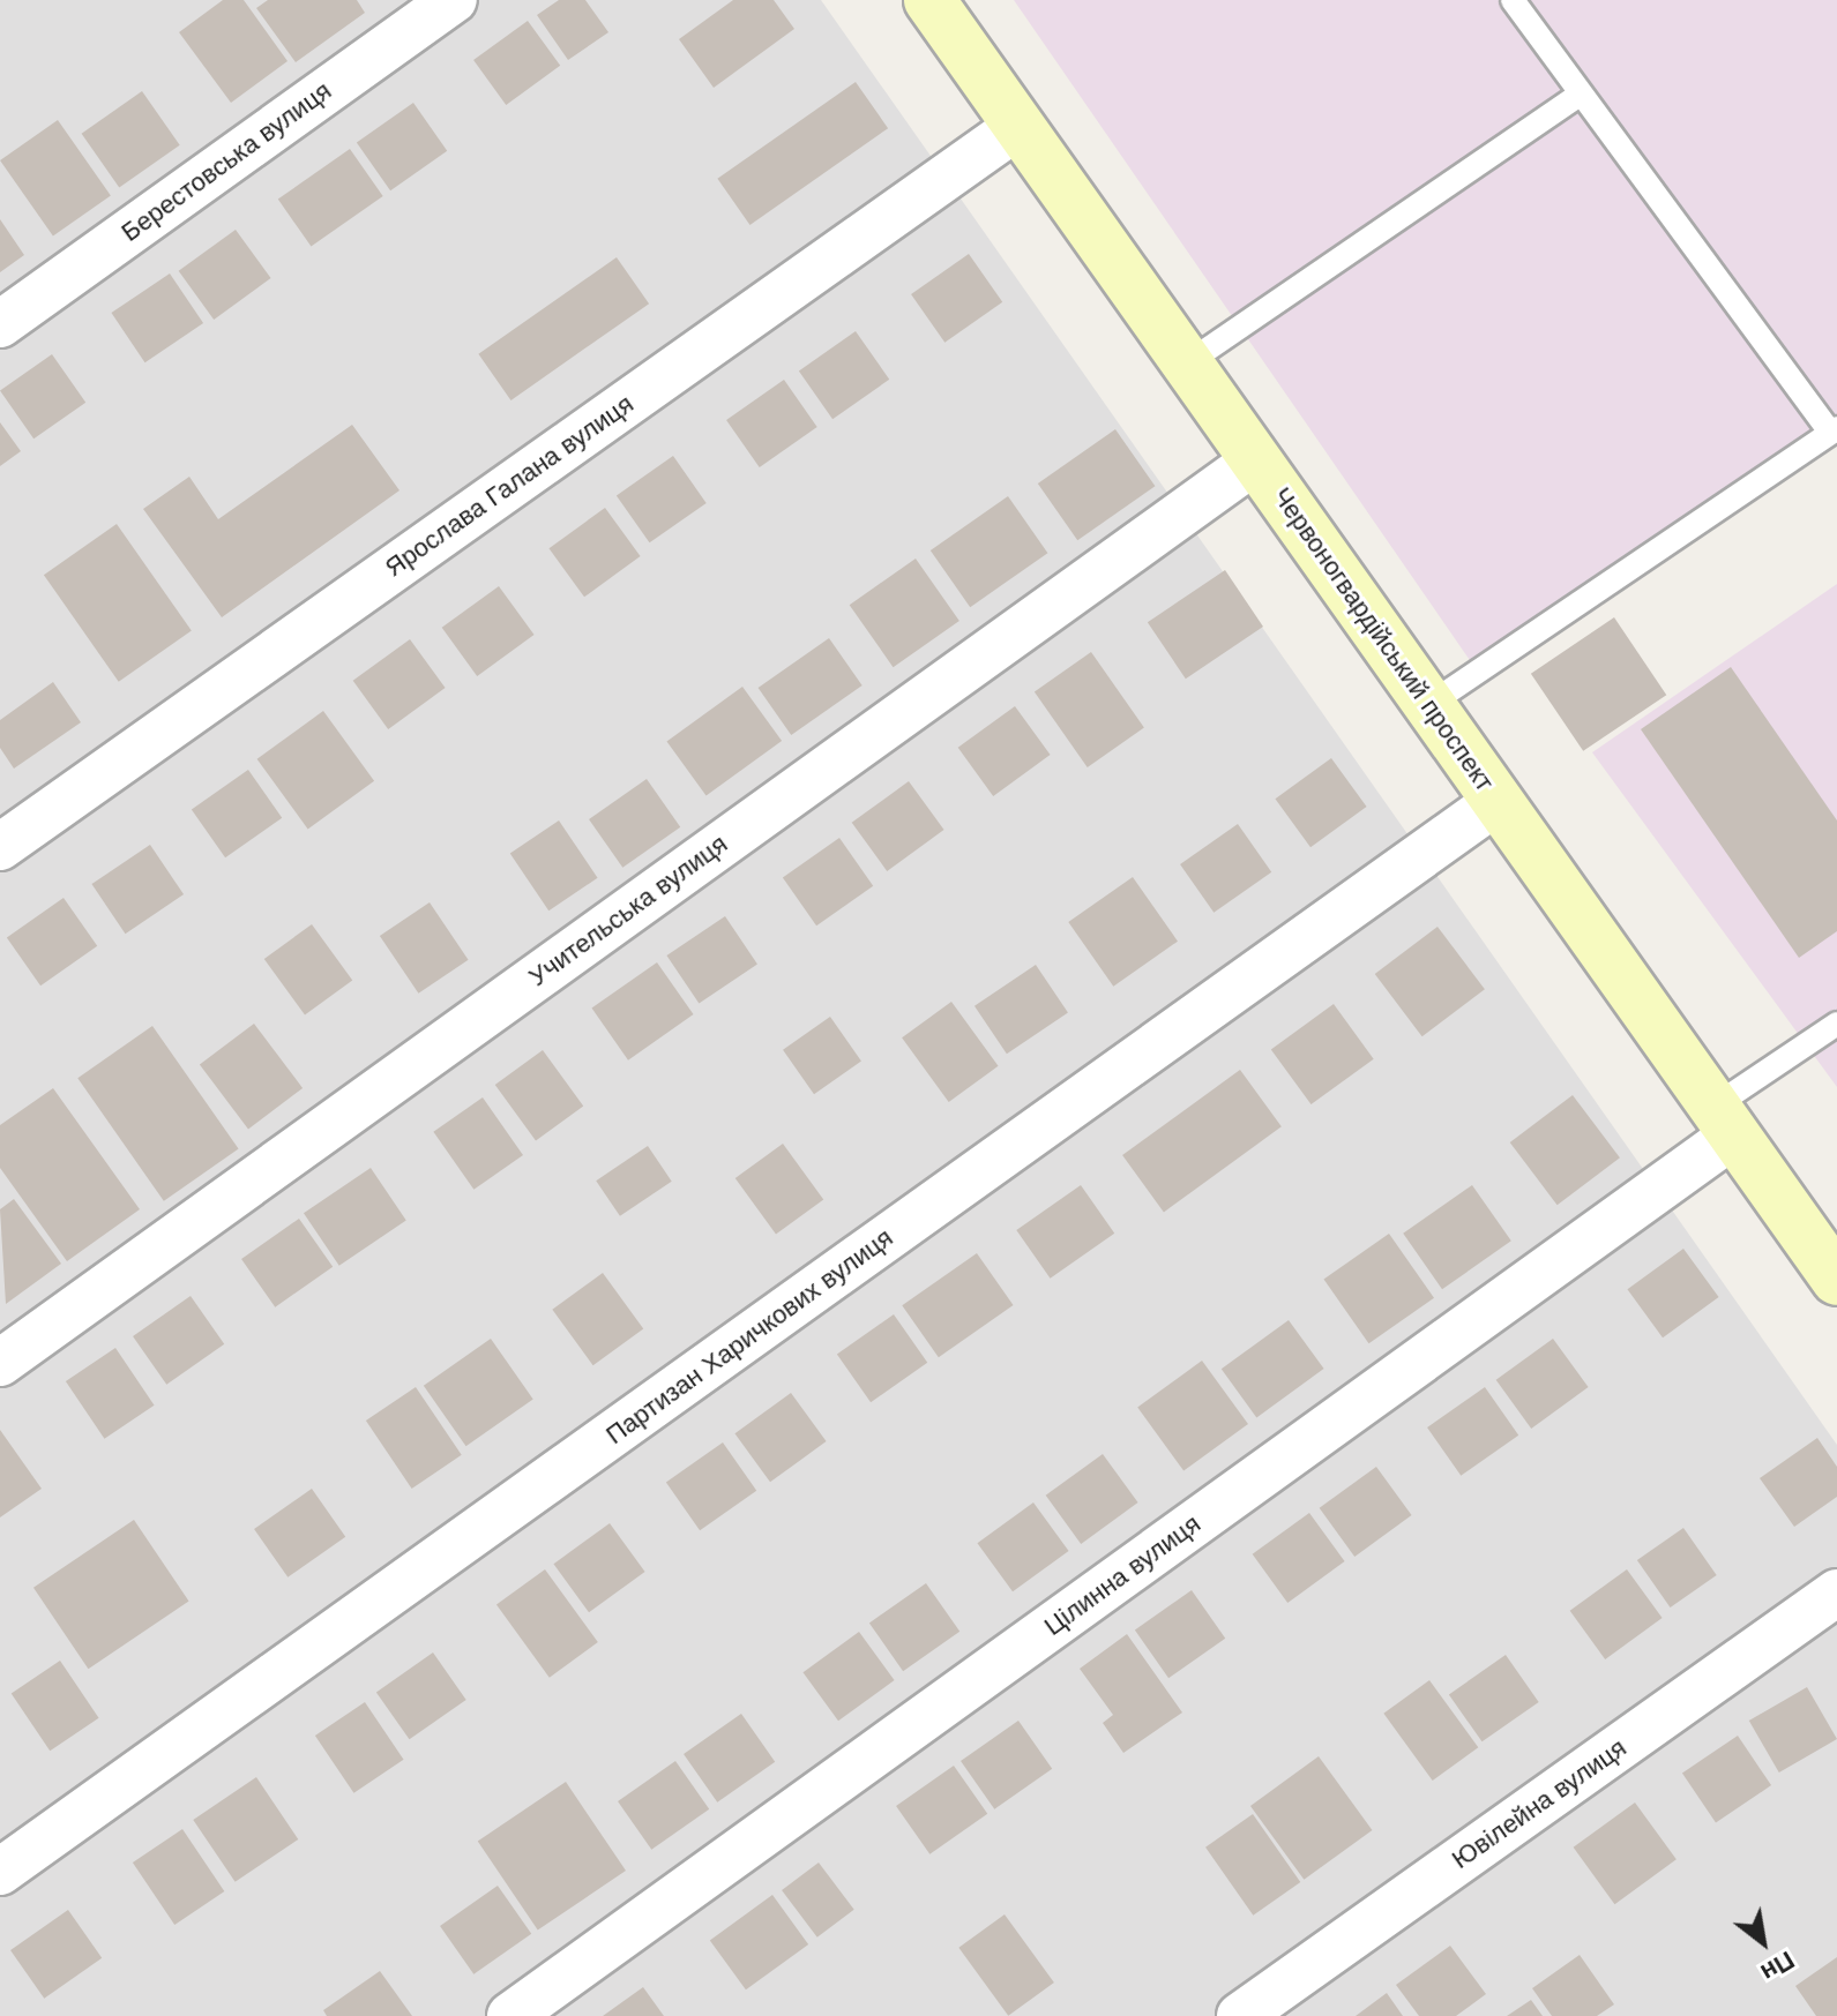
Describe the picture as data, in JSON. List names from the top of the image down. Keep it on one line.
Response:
{"streets":{"main road":["Червоногвардійський проспект"],"street":["Берестовська вулиця","Ярослава Галана вулиця","Учительська вулиця","Партизан Харичкових вулиця","Цілинна вулиця","Ювілейна вулиця"]},"crossings":[["Ярослава Галана вулиця","Червоногвардійський проспект"],["Червоногвардійський проспект","Учительська вулиця"],["Червоногвардійський проспект","Партизан Харичкових вулиця"],["Червоногвардійський проспект","Цілинна вулиця"]],"north":"bottom right"}
